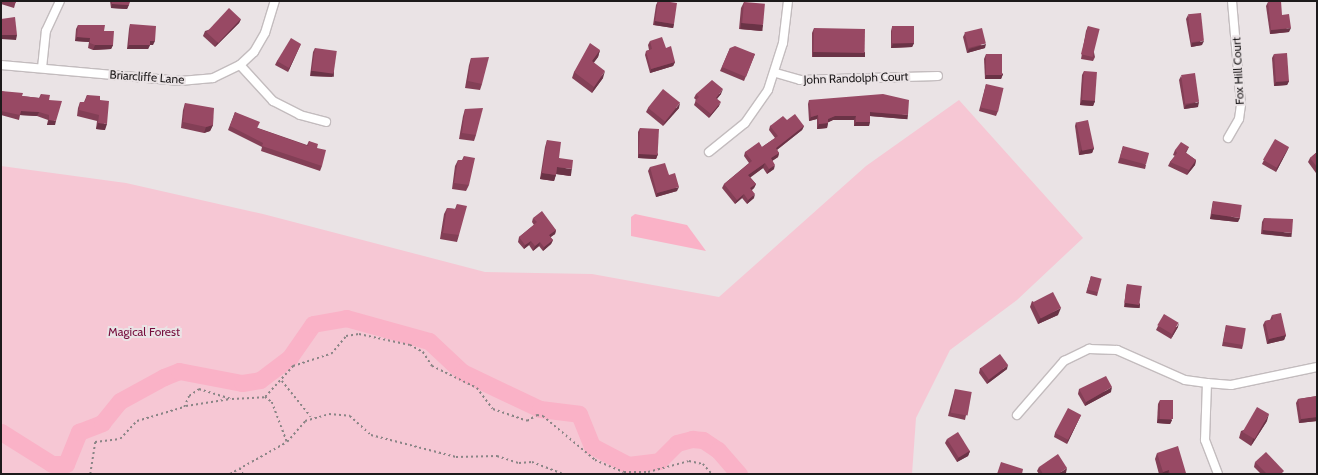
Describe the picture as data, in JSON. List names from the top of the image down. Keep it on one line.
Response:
{"streets":{"street":["Fox Hill Court","Briarcliffe Lane","John Randolph Court"]},"parks":["Magical Forest"]}
